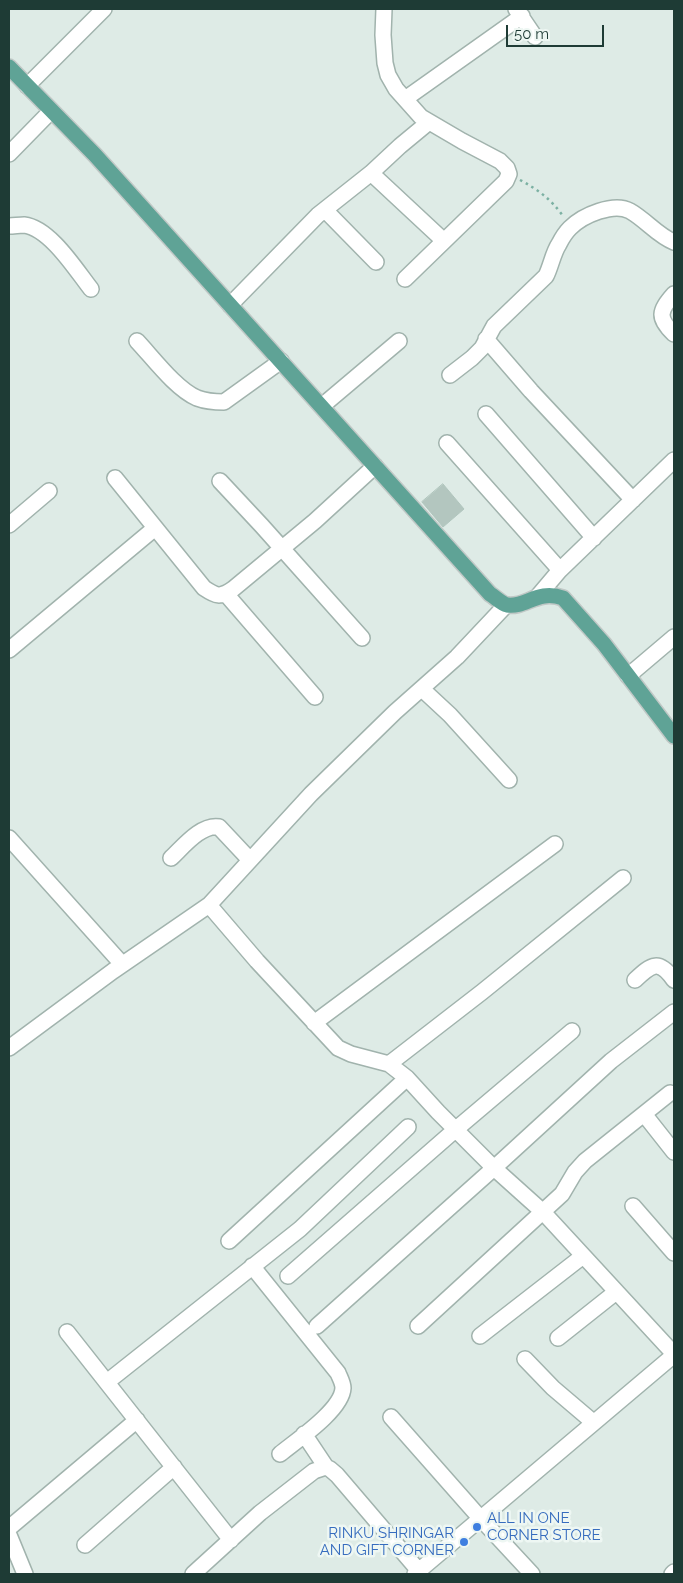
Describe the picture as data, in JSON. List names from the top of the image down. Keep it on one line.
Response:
{"places":["ALL IN ONE CORNER STORE","RINKU SHRINGAR AND GIFT CORNER"],"scale_bar":"50 m"}
